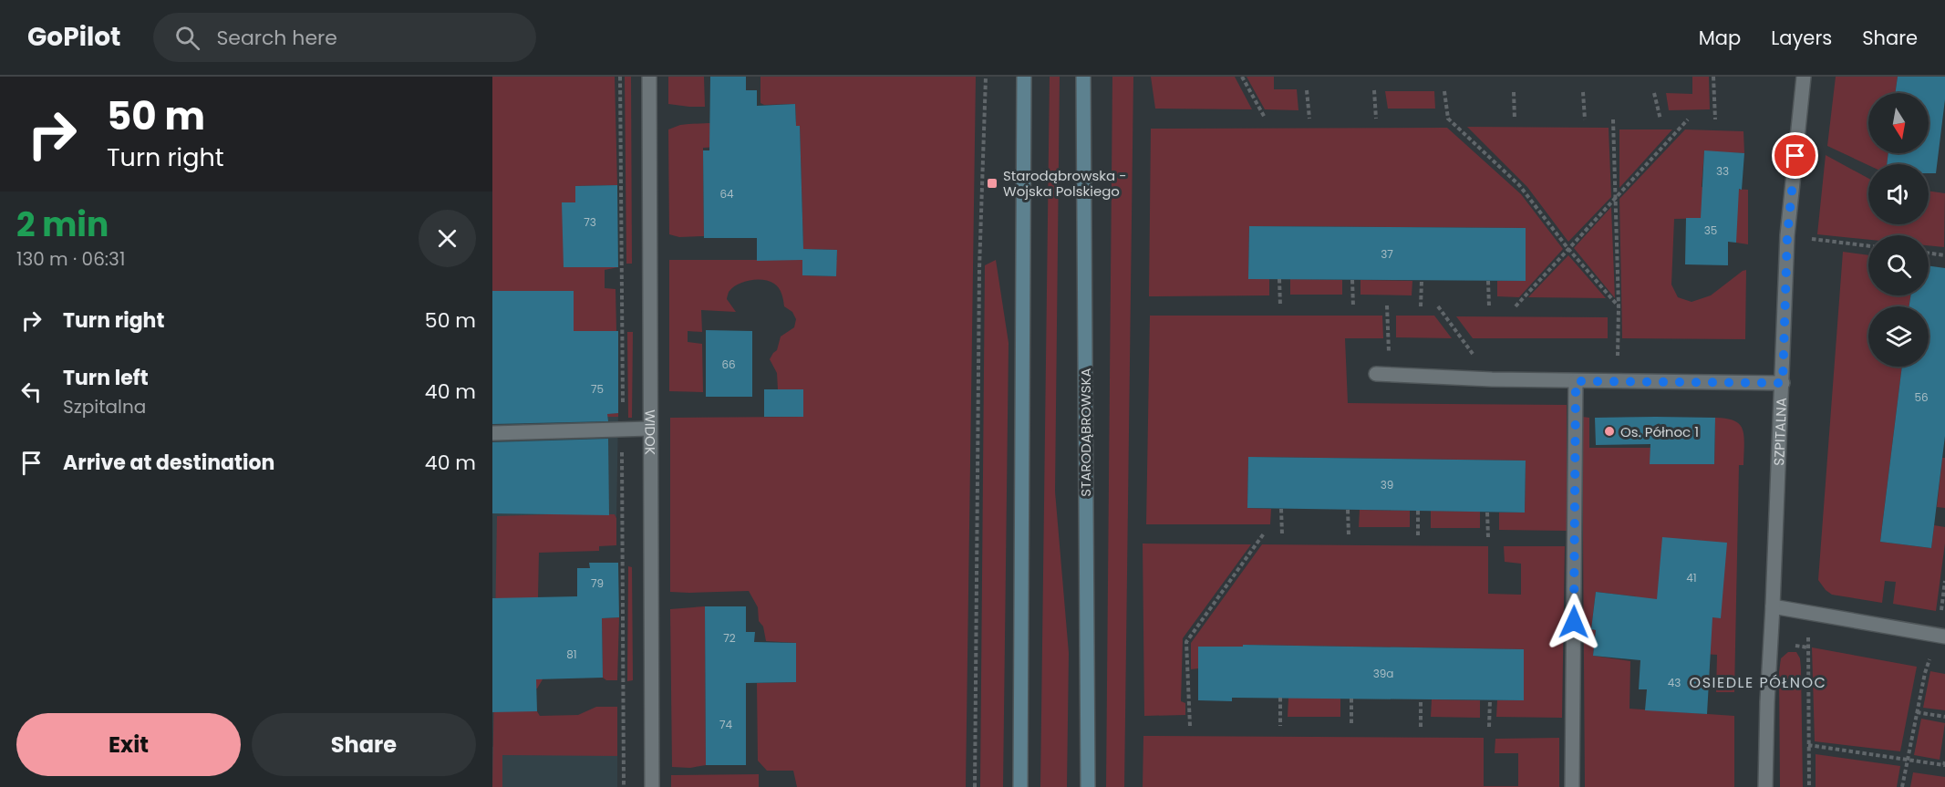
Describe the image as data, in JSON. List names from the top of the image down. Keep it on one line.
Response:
{"streets":{"street":["WIDOK","SZPITALNA","STARODĄBROWSKA"]},"districts":["OSIEDLE PÓŁNOC"],"places":{"transit":["Starodąbrowska - Wojska Polskiego"],"other":["Os. Północ 1"]},"house_numbers":["33","64","73","35","37","66","75","56","39","41","79","72","81","39a","43","74"],"north":"bottom","page":{"header":"GoPilot","search":"Search here","nav":["Map","Layers","Share"],"turn":["50 m","Turn right"],"heading":["2 min","130 m · 06:31"],"list":[{"name":"Turn right","value":"50 m"},{"name":"Turn left","note":"Szpitalna","value":"40 m"},{"name":"Arrive at destination","value":"40 m"}],"buttons":["Exit","Share"]}}
